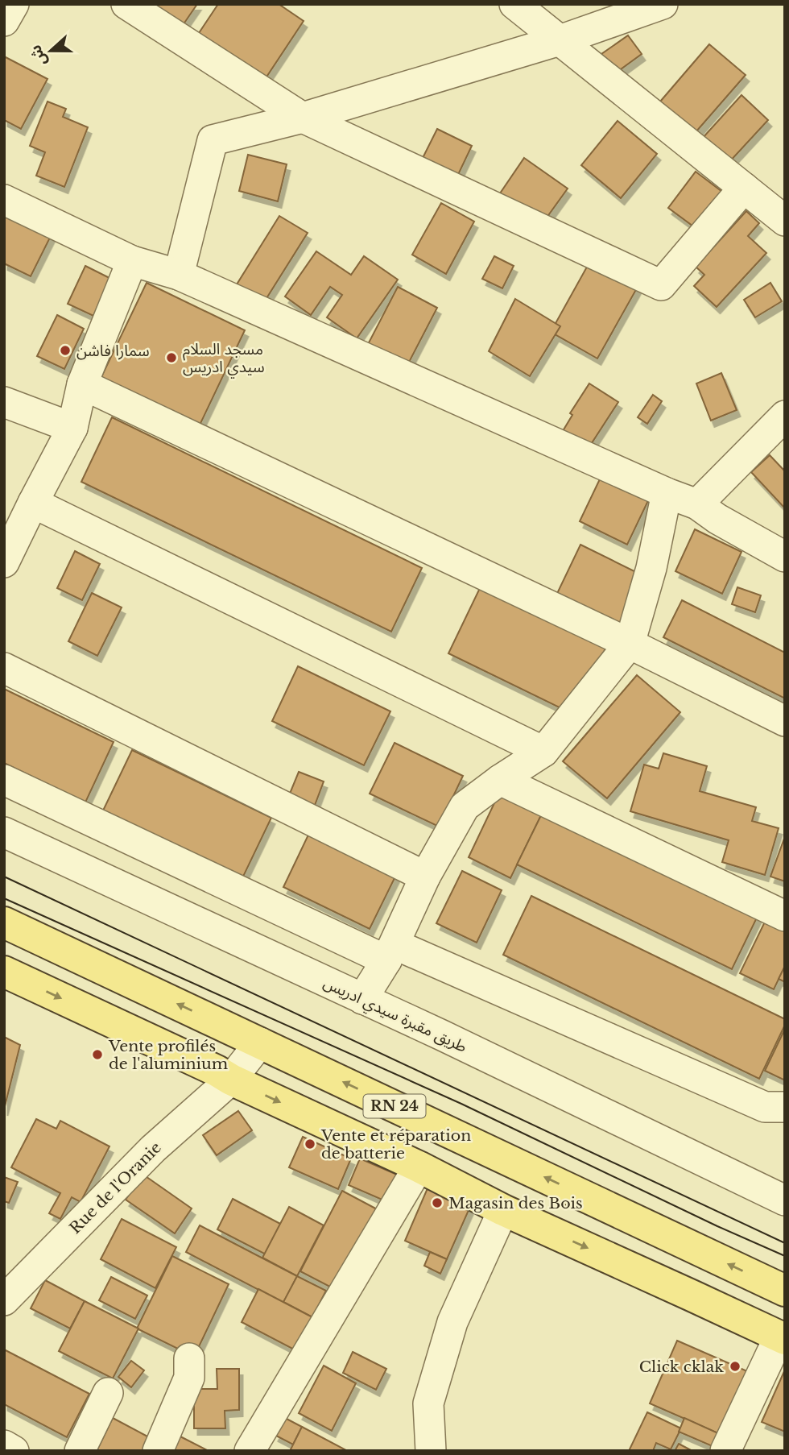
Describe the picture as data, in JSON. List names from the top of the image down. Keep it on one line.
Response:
{"streets":{"main road":["RN 24"],"street":["طريق مقبرة سيدي ادريس","Rue de l'Oranie"]},"crossings":[["RN 24","Rue de l'Oranie"]],"places":["سمارا فاشن","مسجد السلام سيدي ادريس","Vente profilés de l'aluminium","Vente et réparation de batterie","Magasin des Bois","Click cklak"],"north":"left"}
